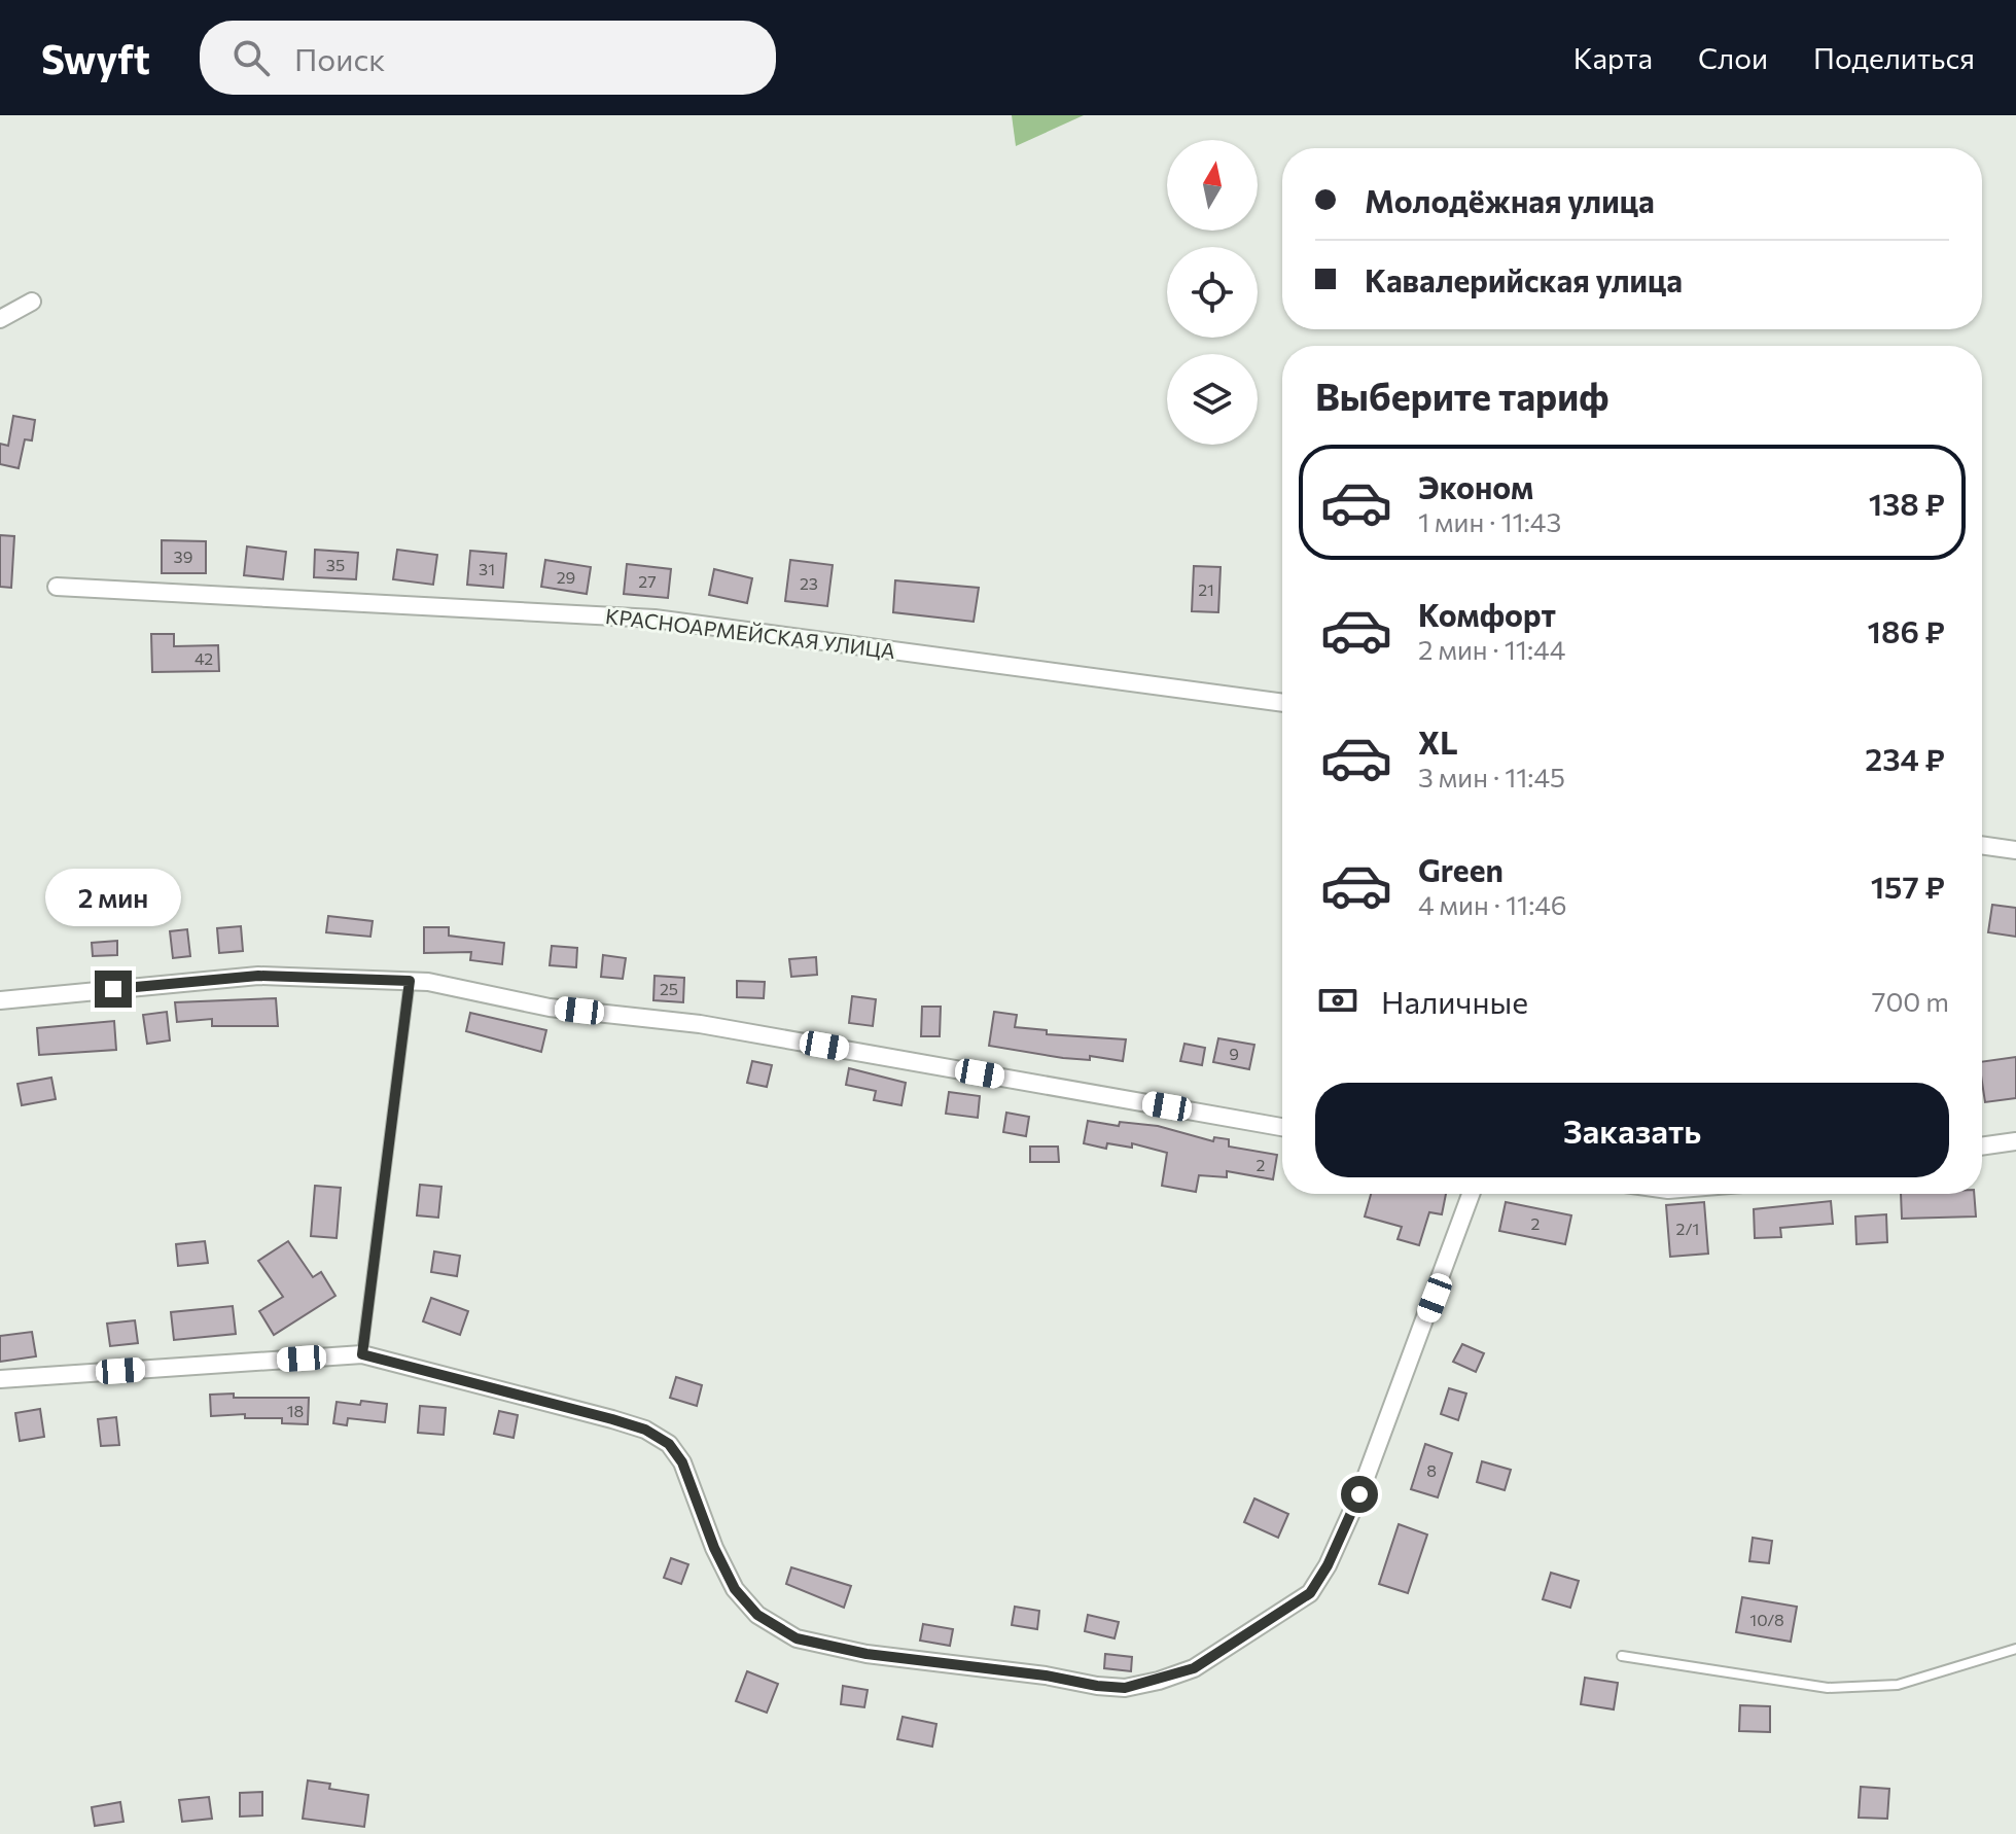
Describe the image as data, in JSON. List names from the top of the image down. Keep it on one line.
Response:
{"streets":{"street":["КРАСНОАРМЕЙСКАЯ УЛИЦА"]},"house_numbers":["39","35","31","29","27","23","21","42","25","9","2","2","2/1","18","8","10/8"],"north":"top","page":{"header":"Swyft","search":"Поиск","nav":["Карта","Слои","Поделиться"],"banner":["Молодёжная улица","Кавалерийская улица"],"heading":"Выберите тариф","list":[{"name":"Эконом","note":"1 мин · 11:43","value":"138 ₽"},{"name":"Комфорт","note":"2 мин · 11:44","value":"186 ₽"},{"name":"XL","note":"3 мин · 11:45","value":"234 ₽"},{"name":"Green","note":"4 мин · 11:46","value":"157 ₽"}],"bubble":"2 мин","pay":["Наличные","700 m"],"buttons":"Заказать"}}
